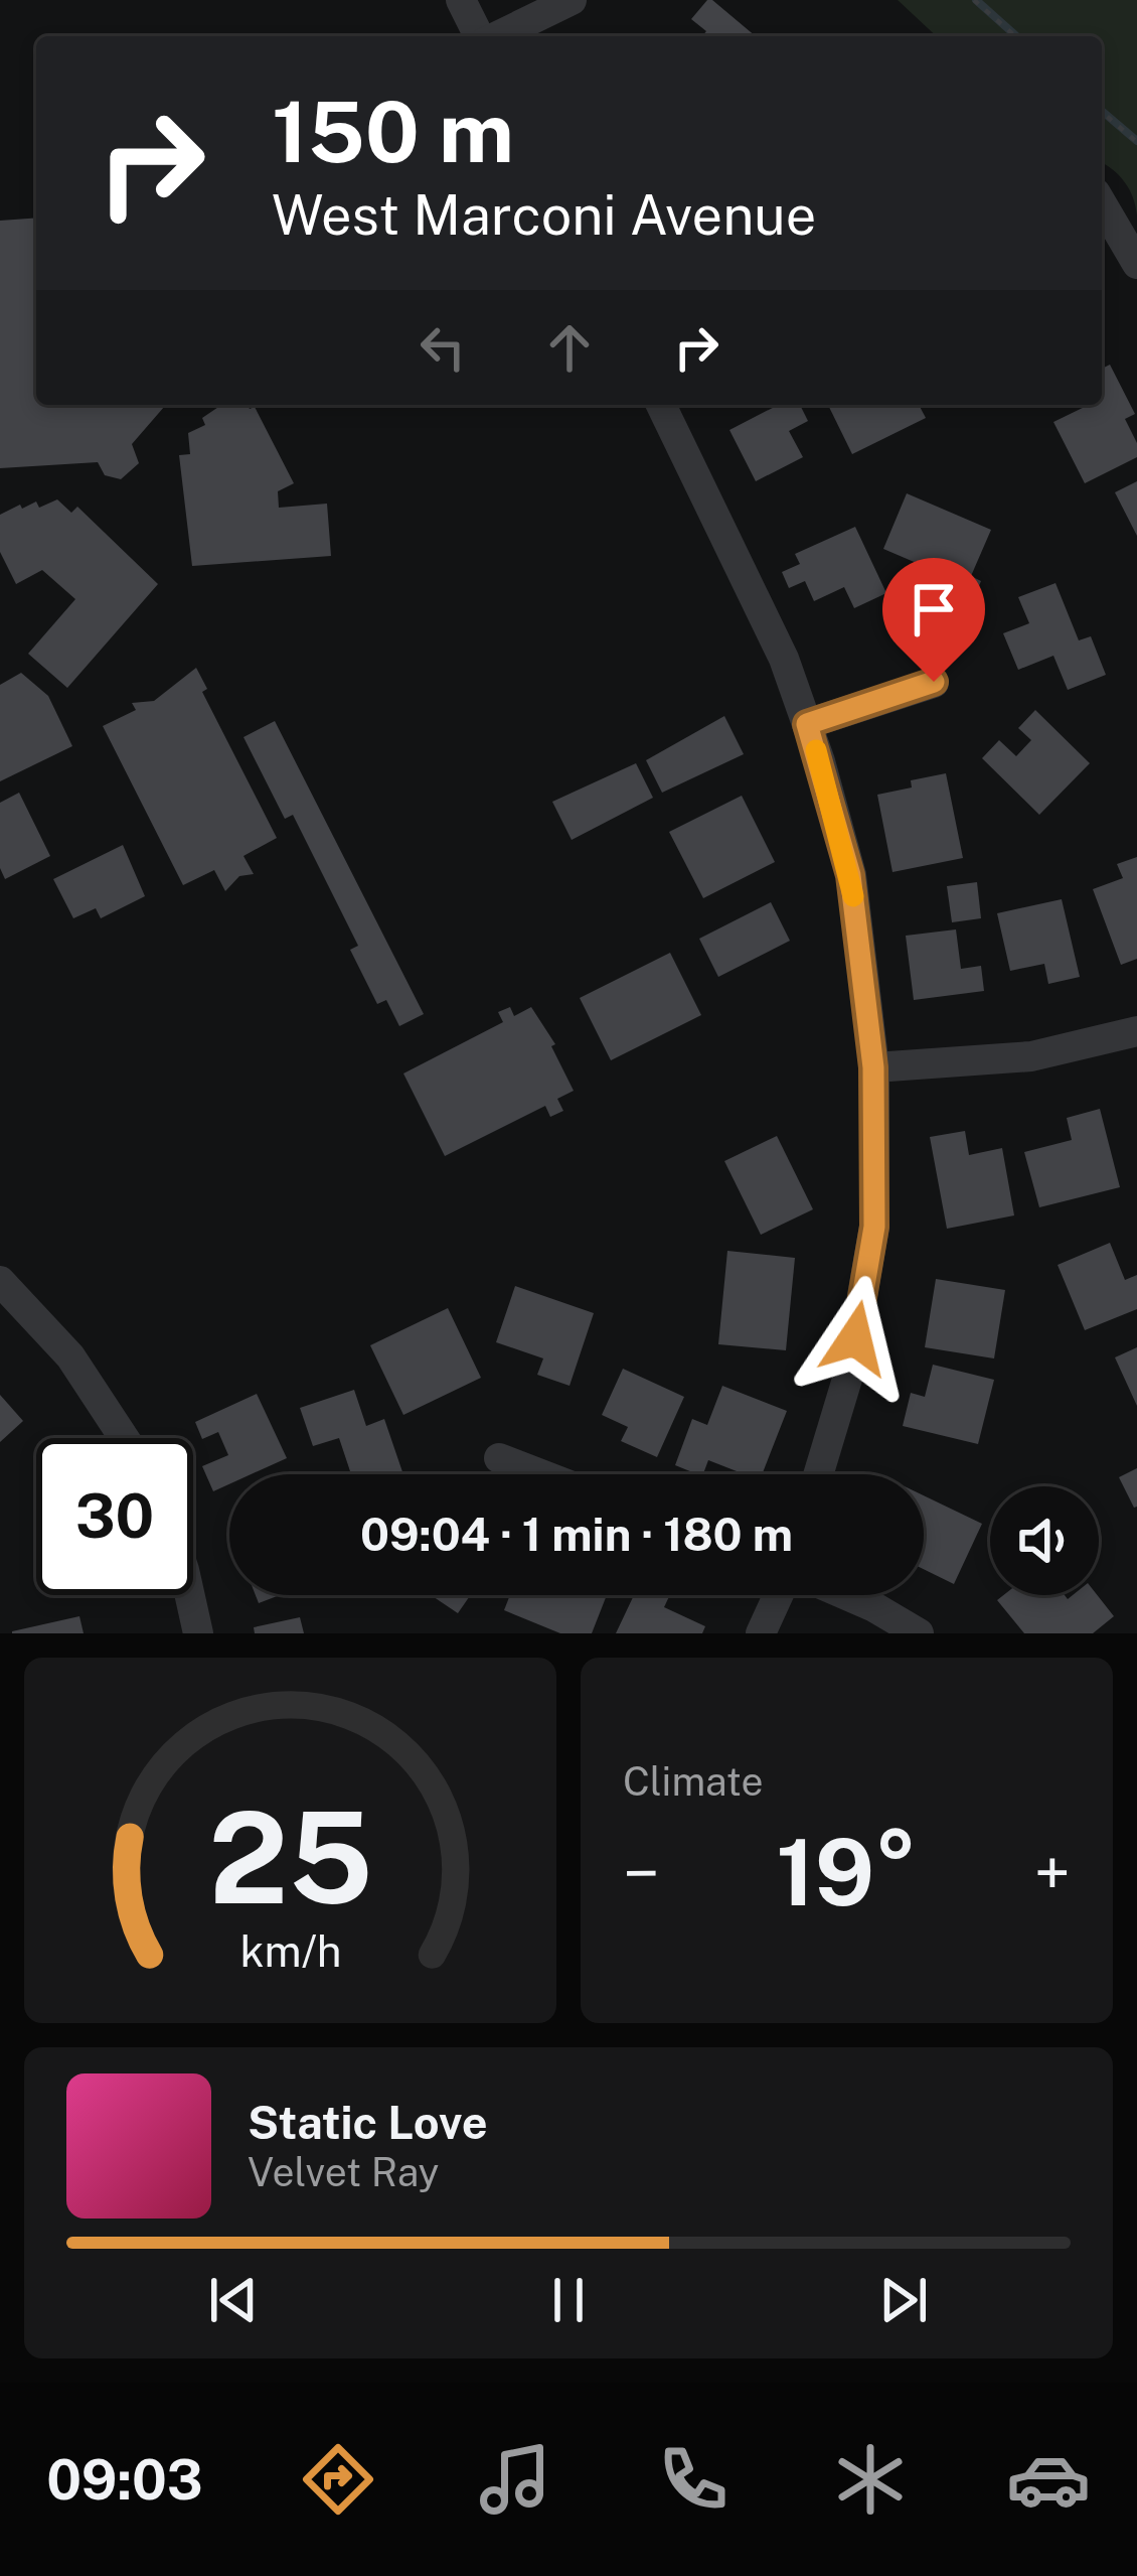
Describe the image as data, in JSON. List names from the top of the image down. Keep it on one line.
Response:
{"page":{"turn":["150 m","West Marconi Avenue"],"limit":"30","trip":"09:04 · 1 min · 180 m","tile":"Climate","heat":["−","19°","+"],"song":["Static Love","Velvet Ray"],"tabs":"09:03","gauge":["25","km/h"]}}
